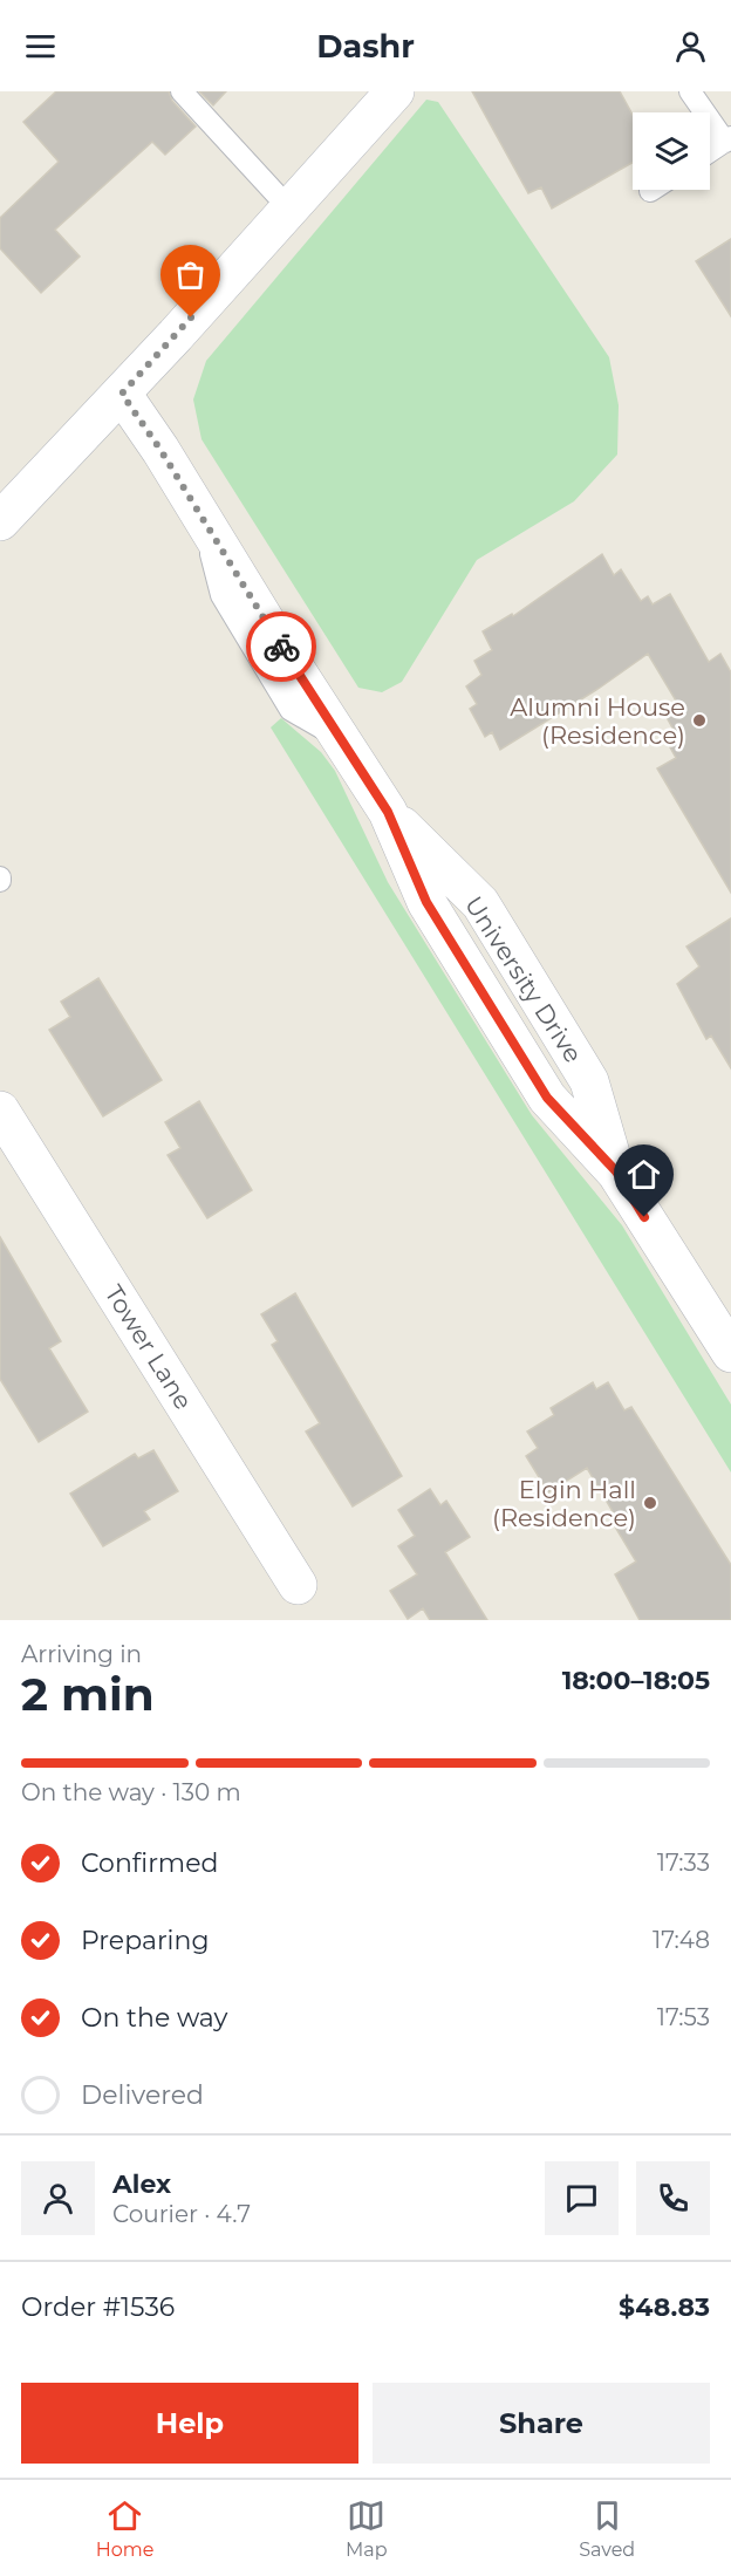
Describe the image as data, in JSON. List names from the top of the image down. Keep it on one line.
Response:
{"streets":{"street":["University Drive","Tower Lane"]},"places":["Alumni House (Residence)","Elgin Hall (Residence)"],"page":{"header":"Dashr","heading":["2 min","Arriving in","18:00–18:05"],"panel":["Alex","Courier · 4.7","Order #1536","$48.83"],"bar":"On the way · 130 m","list":[["Confirmed","17:33"],["Preparing","17:48"],["On the way","17:53"],"Delivered"],"buttons":["Help","Share"],"tabs":["Home","Map","Saved"]}}
